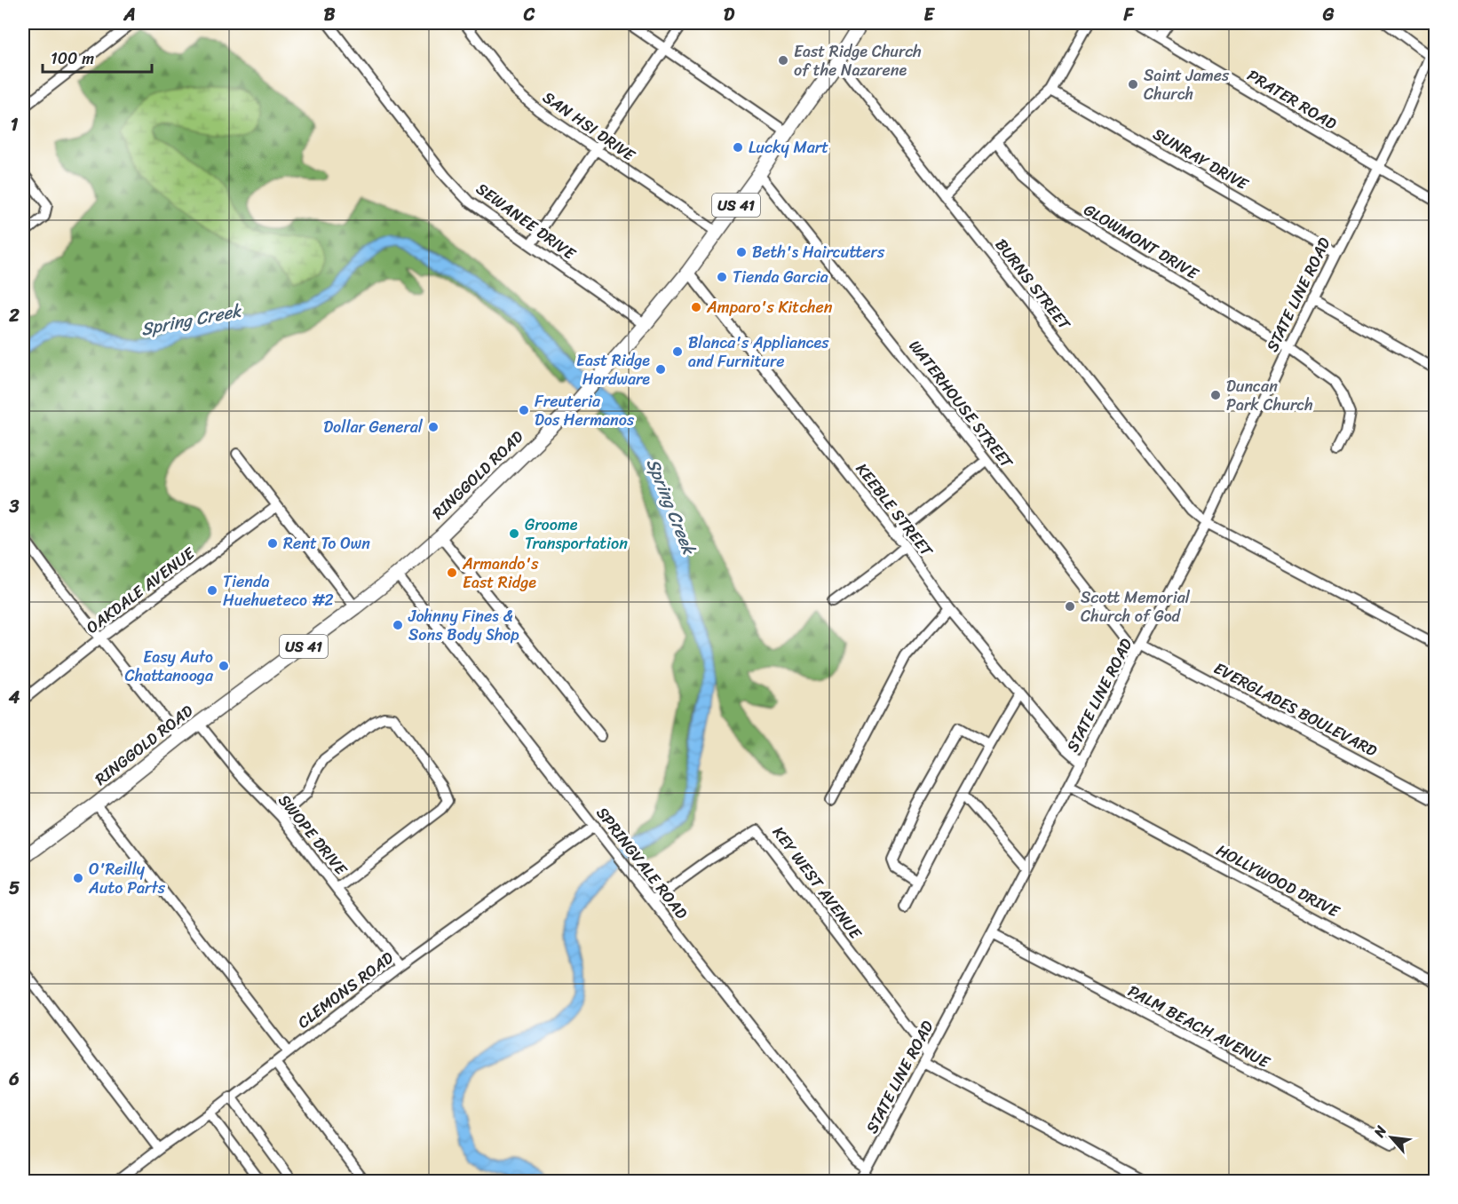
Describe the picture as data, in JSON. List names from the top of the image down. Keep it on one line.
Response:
{"streets":{"main road":["US 41","RINGGOLD ROAD"],"street":["PRATER ROAD","SAN HSI DRIVE","SUNRAY DRIVE","SEWANEE DRIVE","GLOWMONT DRIVE","BURNS STREET","STATE LINE ROAD","WATERHOUSE STREET","KEEBLE STREET","OAKDALE AVENUE","EVERGLADES BOULEVARD","SWOPE DRIVE","SPRINGVALE ROAD","HOLLYWOOD DRIVE","KEY WEST AVENUE","CLEMONS ROAD","PALM BEACH AVENUE"]},"crossings":[["PRATER ROAD","STATE LINE ROAD"],["SAN HSI DRIVE","RINGGOLD ROAD"],["SUNRAY DRIVE","STATE LINE ROAD"],["SEWANEE DRIVE","RINGGOLD ROAD"],["GLOWMONT DRIVE","STATE LINE ROAD"],["BURNS STREET","STATE LINE ROAD"],["BURNS STREET","RINGGOLD ROAD"],["STATE LINE ROAD","WATERHOUSE STREET"],["STATE LINE ROAD","KEEBLE STREET"],["STATE LINE ROAD","EVERGLADES BOULEVARD"],["STATE LINE ROAD","SPRINGVALE ROAD"],["STATE LINE ROAD","HOLLYWOOD DRIVE"],["STATE LINE ROAD","KEY WEST AVENUE"],["STATE LINE ROAD","PALM BEACH AVENUE"],["WATERHOUSE STREET","RINGGOLD ROAD"],["RINGGOLD ROAD","KEEBLE STREET"],["RINGGOLD ROAD","SWOPE DRIVE"],["RINGGOLD ROAD","SPRINGVALE ROAD"],["SWOPE DRIVE","CLEMONS ROAD"],["SPRINGVALE ROAD","KEY WEST AVENUE"],["SPRINGVALE ROAD","CLEMONS ROAD"]],"water":["Spring Creek"],"places":["East Ridge Church of the Nazarene","Saint James Church","Lucky Mart","Beth's Haircutters","Tienda Garcia","Amparo's Kitchen","Blanca's Appliances and Furniture","East Ridge Hardware","Duncan Park Church","Freuteria Dos Hermanos","Dollar General","Groome Transportation","Rent To Own","Armando's East Ridge","Tienda Huehueteco #2","Scott Memorial Church of God","Johnny Fines & Sons Body Shop","Easy Auto Chattanooga","O'Reilly Auto Parts"],"scale_bar":"100 m","north":"top left","grid":{"columns":["A","B","C","D","E","F","G"],"rows":["1","2","3","4","5","6"]}}
